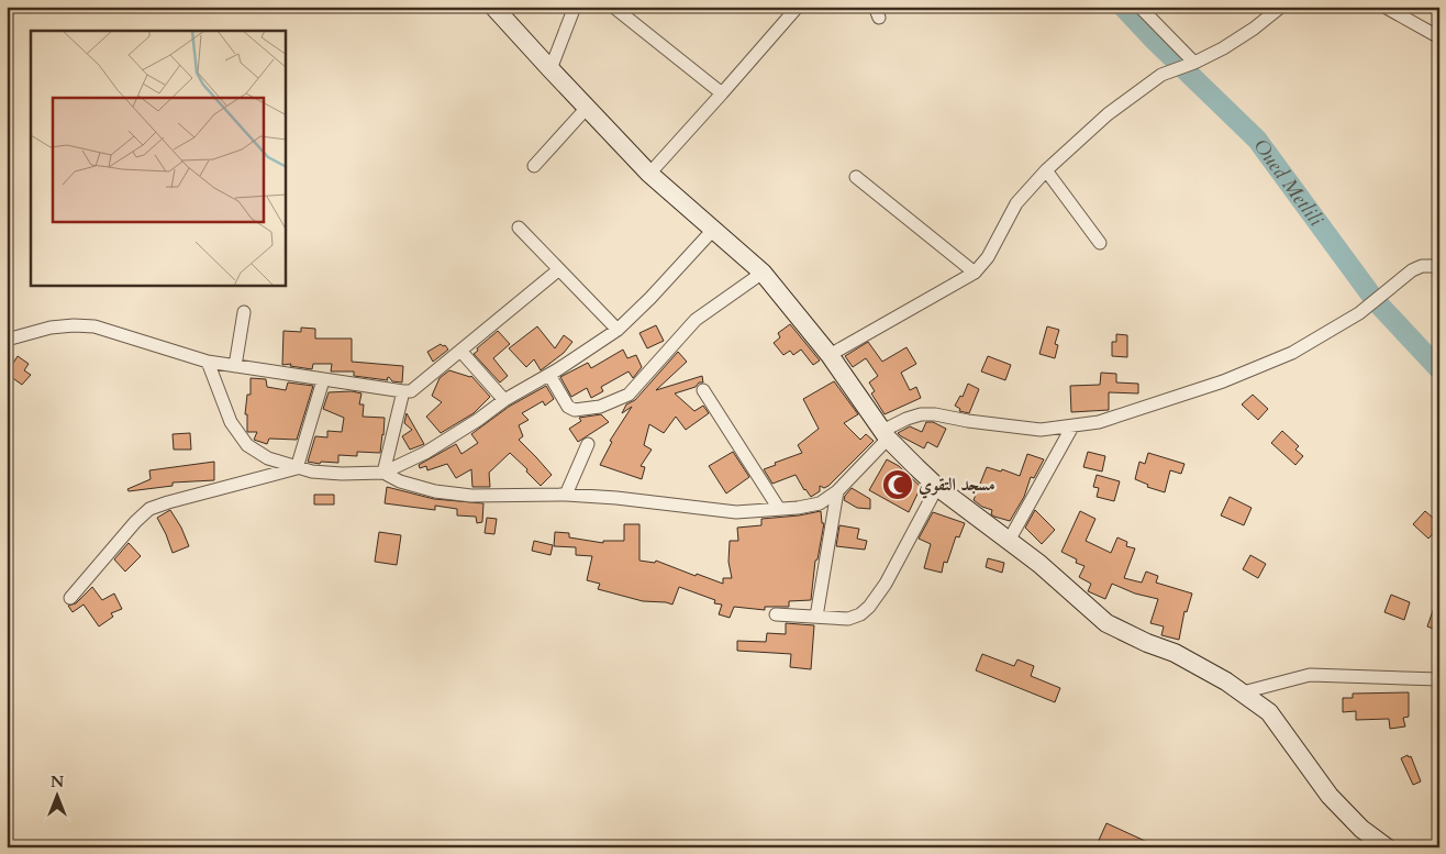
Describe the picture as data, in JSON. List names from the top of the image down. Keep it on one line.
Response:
{"water":["Oued Metlili"],"places":{"mosque":["مسجد التقوي"]},"north":"top"}
